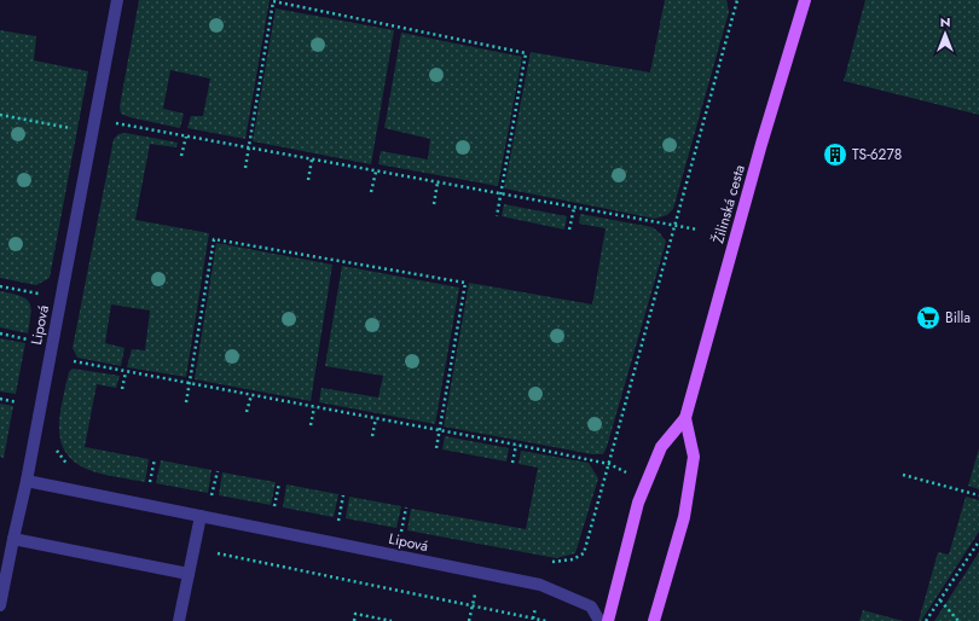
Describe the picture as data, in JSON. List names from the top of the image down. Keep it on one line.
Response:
{"streets":{"main road":["Žilinská cesta"],"street":["Lipová"]},"places":{"building":["TS-6278"],"supermarket":["Billa"]},"north":"top"}
